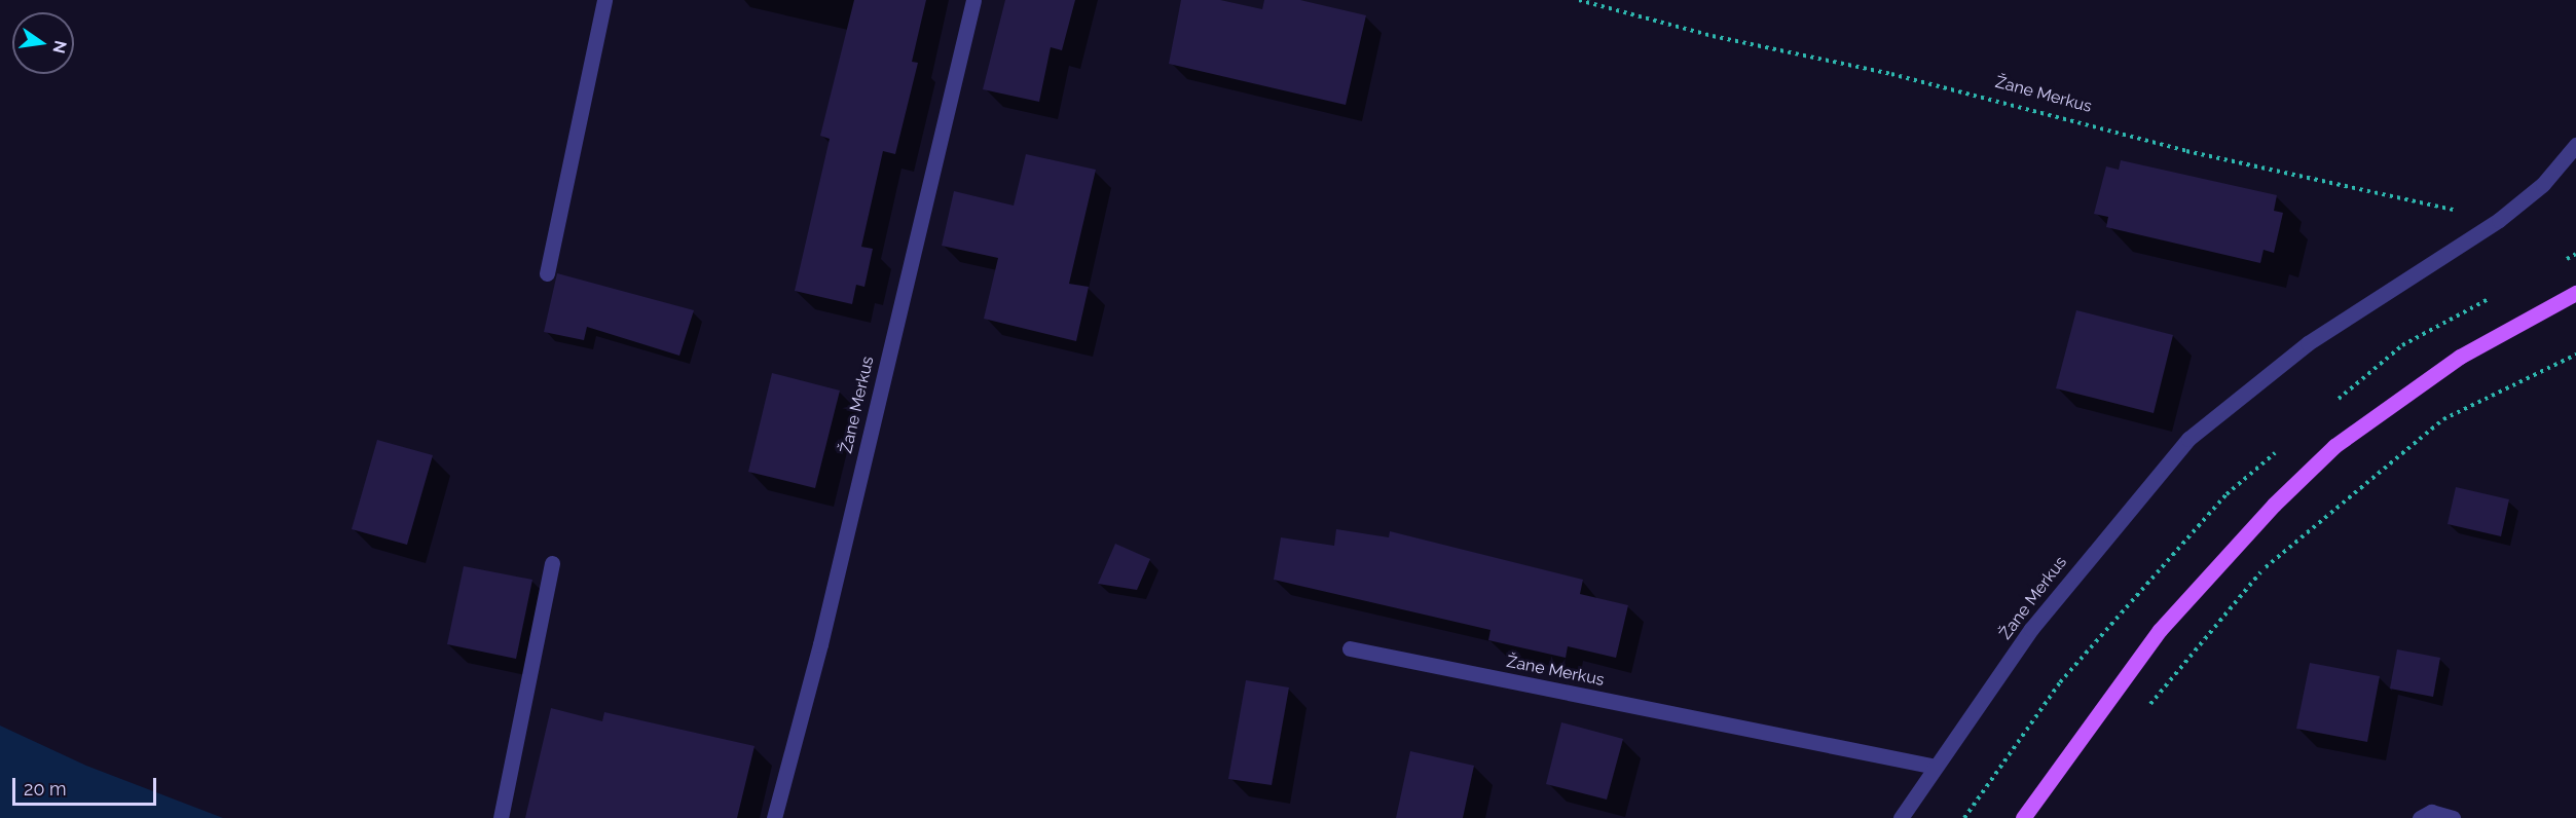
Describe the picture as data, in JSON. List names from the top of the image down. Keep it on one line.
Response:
{"streets":{"street":["Žane Merkus"]},"scale_bar":"20 m","north":"right"}
